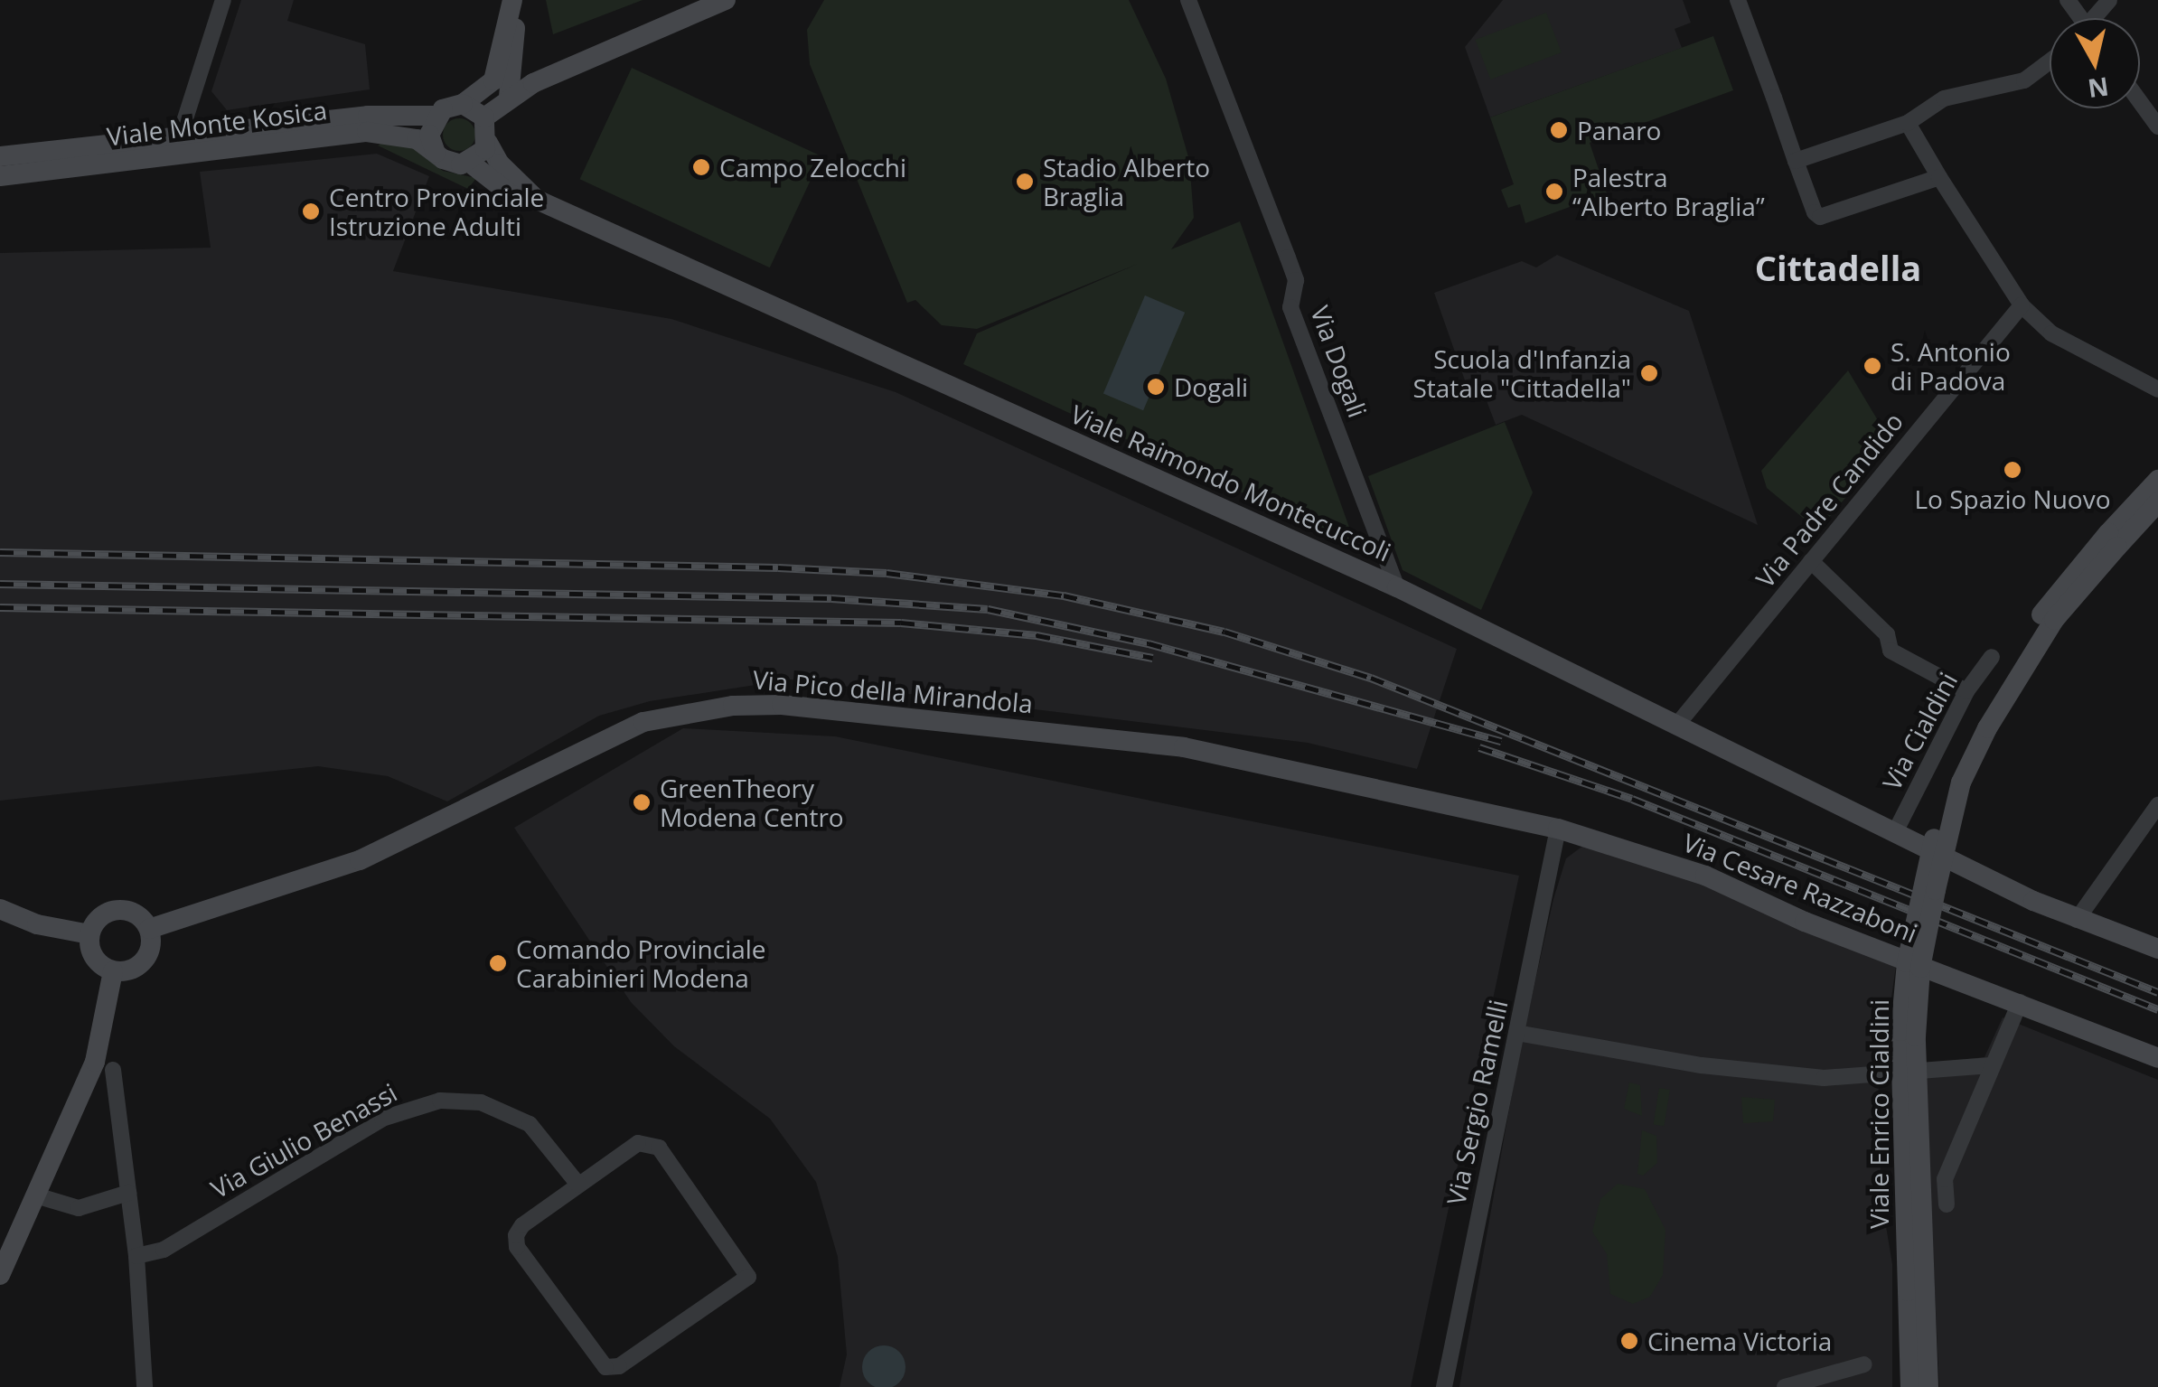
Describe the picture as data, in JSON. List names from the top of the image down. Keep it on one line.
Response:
{"streets":{"street":["Viale Monte Kosica","Via Dogali","Viale Raimondo Montecuccoli","Via Padre Candido","Via Pico della Mirandola","Via Cialdini","Via Cesare Razzaboni","Via Sergio Ramelli","Viale Enrico Cialdini","Via Giulio Benassi"]},"crossings":[["Viale Monte Kosica","Viale Raimondo Montecuccoli"],["Via Dogali","Viale Raimondo Montecuccoli"],["Viale Raimondo Montecuccoli","Via Padre Candido"],["Viale Raimondo Montecuccoli","Via Cialdini"],["Via Pico della Mirandola","Via Cesare Razzaboni"],["Via Pico della Mirandola","Via Sergio Ramelli"],["Via Cesare Razzaboni","Via Sergio Ramelli"]],"districts":["Cittadella"],"places":["Panaro","Campo Zelocchi","Stadio Alberto Braglia","Palestra “Alberto Braglia”","Centro Provinciale Istruzione Adulti","S. Antonio di Padova","Scuola d'Infanzia Statale \"Cittadella\"","Dogali","Lo Spazio Nuovo","GreenTheory Modena Centro","Comando Provinciale Carabinieri Modena","Cinema Victoria"],"north":"bottom"}
